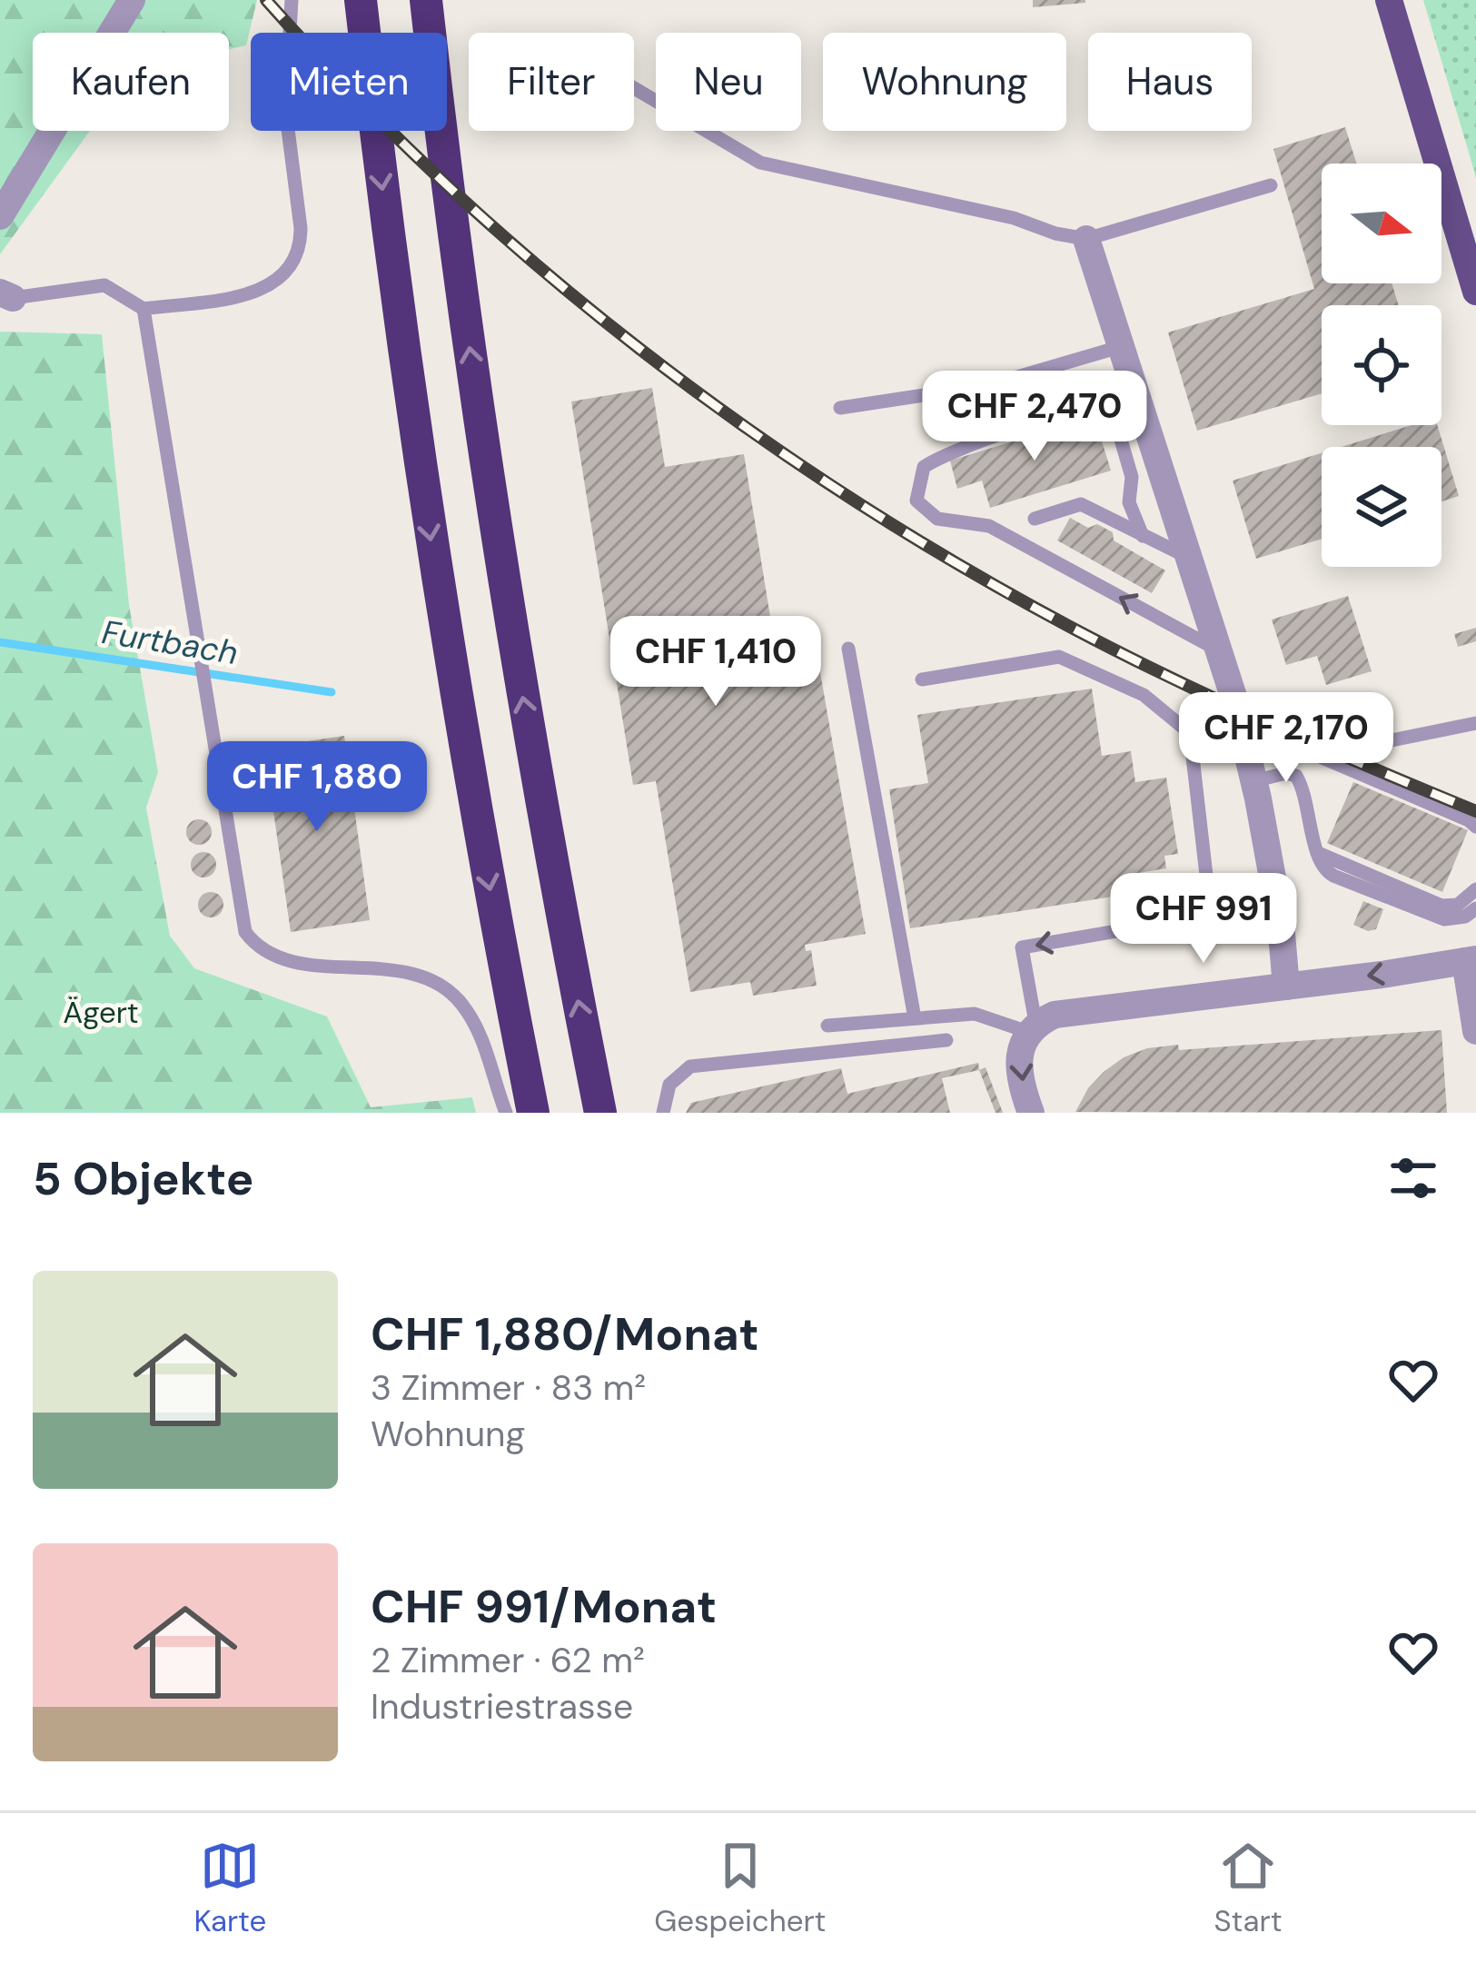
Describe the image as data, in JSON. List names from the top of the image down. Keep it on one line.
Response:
{"water":["Furtbach"],"parks":["Ägert"],"north":"right","page":{"chip":["Kaufen","Mieten","Filter","Neu","Wohnung","Haus"],"price":["CHF 2,470","CHF 1,410","CHF 2,170","CHF 1,880","CHF 991"],"heading":"5 Objekte","list":[{"name":"CHF 1,880/Monat","note":"3 Zimmer · 83 m² · Wohnung"},{"name":"CHF 991/Monat","note":"2 Zimmer · 62 m² · Industriestrasse"}],"tabs":["Karte","Gespeichert","Start"]}}
